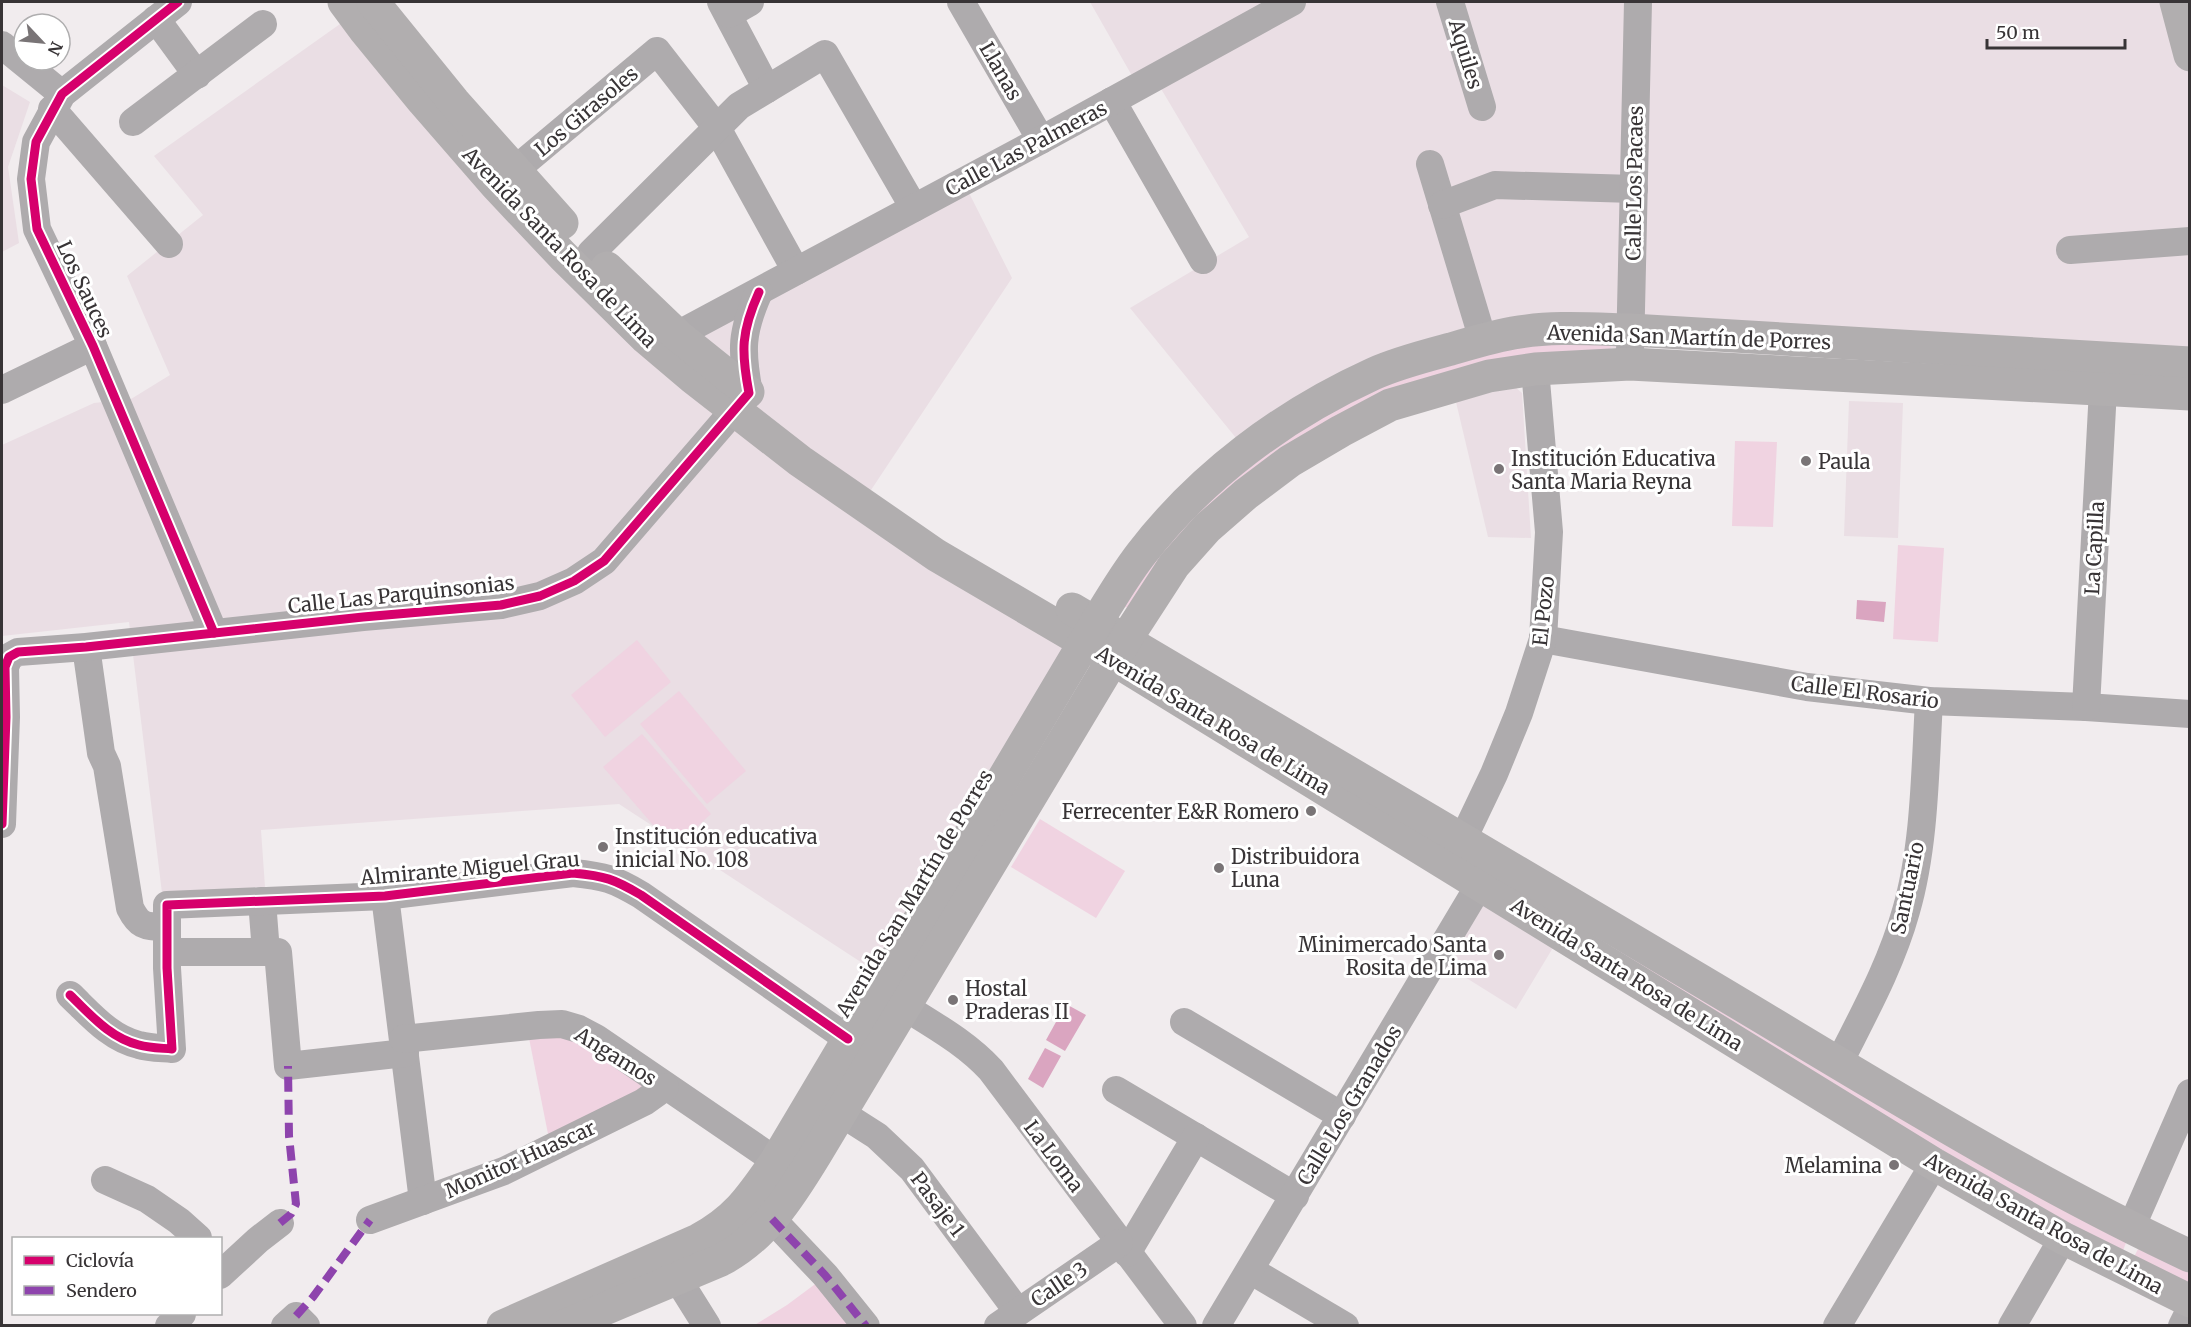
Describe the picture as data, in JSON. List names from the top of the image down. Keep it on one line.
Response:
{"streets":{"main road":["Avenida Santa Rosa de Lima","Avenida San Martín de Porres"],"street":["Aquiles","Llanas","Los Girasoles","Calle Las Palmeras","Calle Los Pacaes","Los Sauces","La Capilla","Calle Las Parquinsonias","El Pozo","Calle El Rosario","Almirante Miguel Grau","Santuario","Angamos","Calle Los Granados","La Loma","Monitor Huascar","Pasaje 1","Calle 3"]},"crossings":[["Llanas","Calle Las Palmeras"],["Los Girasoles","Avenida Santa Rosa de Lima"],["Calle Las Palmeras","Avenida Santa Rosa de Lima"],["Calle Los Pacaes","Avenida San Martín de Porres"],["Avenida Santa Rosa de Lima","Avenida San Martín de Porres"],["Avenida Santa Rosa de Lima","Calle Las Parquinsonias"],["Avenida Santa Rosa de Lima","El Pozo"],["Avenida Santa Rosa de Lima","Santuario"],["Avenida Santa Rosa de Lima","Calle Los Granados"],["Los Sauces","Calle Las Parquinsonias"],["Avenida San Martín de Porres","La Capilla"],["Avenida San Martín de Porres","El Pozo"],["Avenida San Martín de Porres","Almirante Miguel Grau"],["Avenida San Martín de Porres","Angamos"],["Avenida San Martín de Porres","La Loma"],["Avenida San Martín de Porres","Pasaje 1"],["La Capilla","Calle El Rosario"],["El Pozo","Calle El Rosario"],["Calle El Rosario","Santuario"],["Angamos","Monitor Huascar"],["La Loma","Calle 3"],["Pasaje 1","Calle 3"]],"places":["Paula","Institución Educativa Santa Maria Reyna","Ferrecenter E&R Romero","Institución educativa inicial No. 108","Distribuidora Luna","Minimercado Santa Rosita de Lima","Hostal Praderas II","Melamina"],"legend":["Ciclovía","Sendero"],"scale_bar":"50 m","north":"bottom right"}
